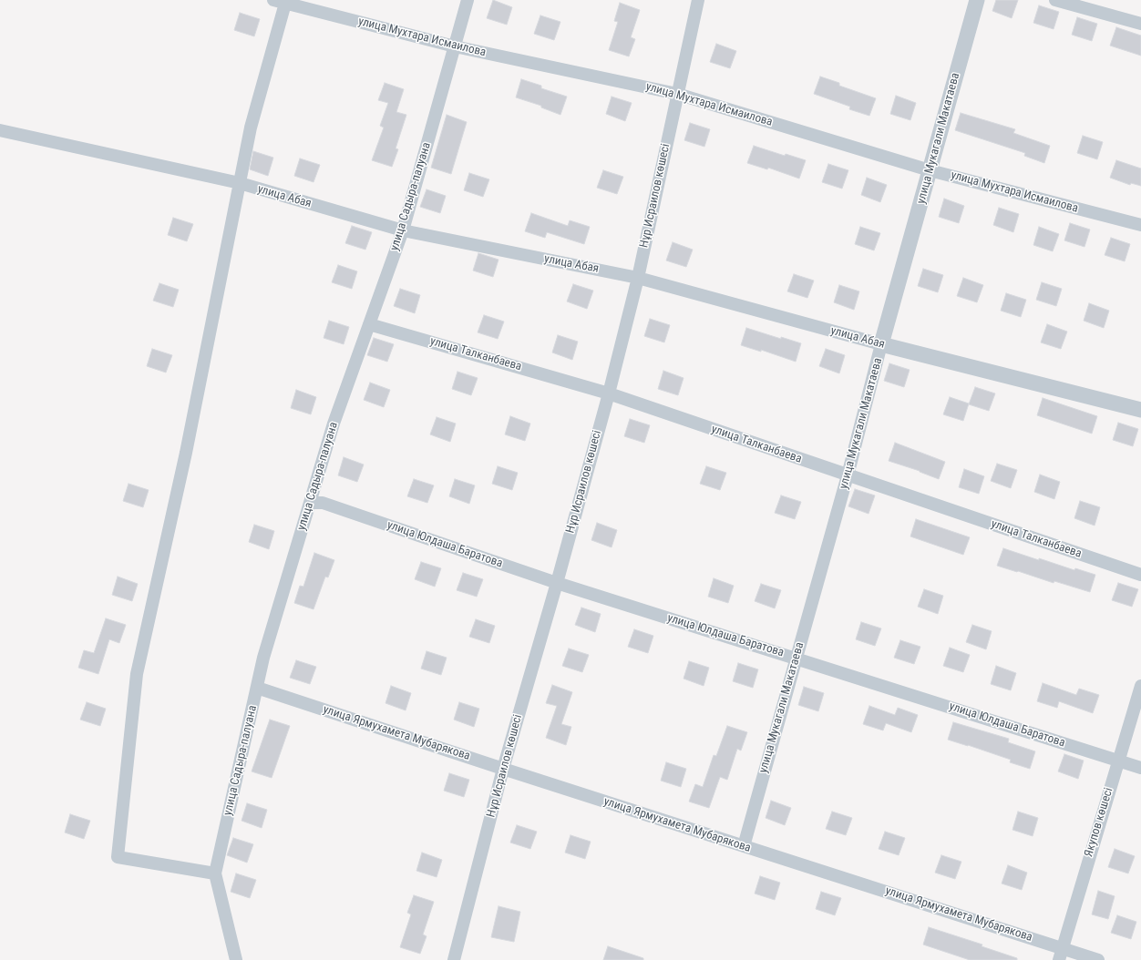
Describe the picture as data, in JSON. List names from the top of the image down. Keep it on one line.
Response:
{"streets":{"street":["улица Мухтара Исмаилова","улица Мукагали Макатаева","Нұр Исраилов көшесі","улица Абая","улица Садыра-палуана","улица Талканбаева","улица Юлдаша Баратова","улица Ярмухамета Мубарякова","Якупов көшесі"]},"crossings":[["улица Мухтара Исмаилова","улица Мукагали Макатаева"],["улица Мухтара Исмаилова","Нұр Исраилов көшесі"],["улица Мухтара Исмаилова","улица Садыра-палуана"],["улица Мукагали Макатаева","улица Абая"],["улица Мукагали Макатаева","улица Талканбаева"],["улица Мукагали Макатаева","улица Юлдаша Баратова"],["улица Мукагали Макатаева","улица Ярмухамета Мубарякова"],["Нұр Исраилов көшесі","улица Абая"],["Нұр Исраилов көшесі","улица Талканбаева"],["Нұр Исраилов көшесі","улица Юлдаша Баратова"],["Нұр Исраилов көшесі","улица Ярмухамета Мубарякова"],["улица Абая","улица Садыра-палуана"],["улица Садыра-палуана","улица Талканбаева"],["улица Садыра-палуана","улица Юлдаша Баратова"],["улица Садыра-палуана","улица Ярмухамета Мубарякова"],["улица Юлдаша Баратова","Якупов көшесі"],["улица Ярмухамета Мубарякова","Якупов көшесі"]]}
